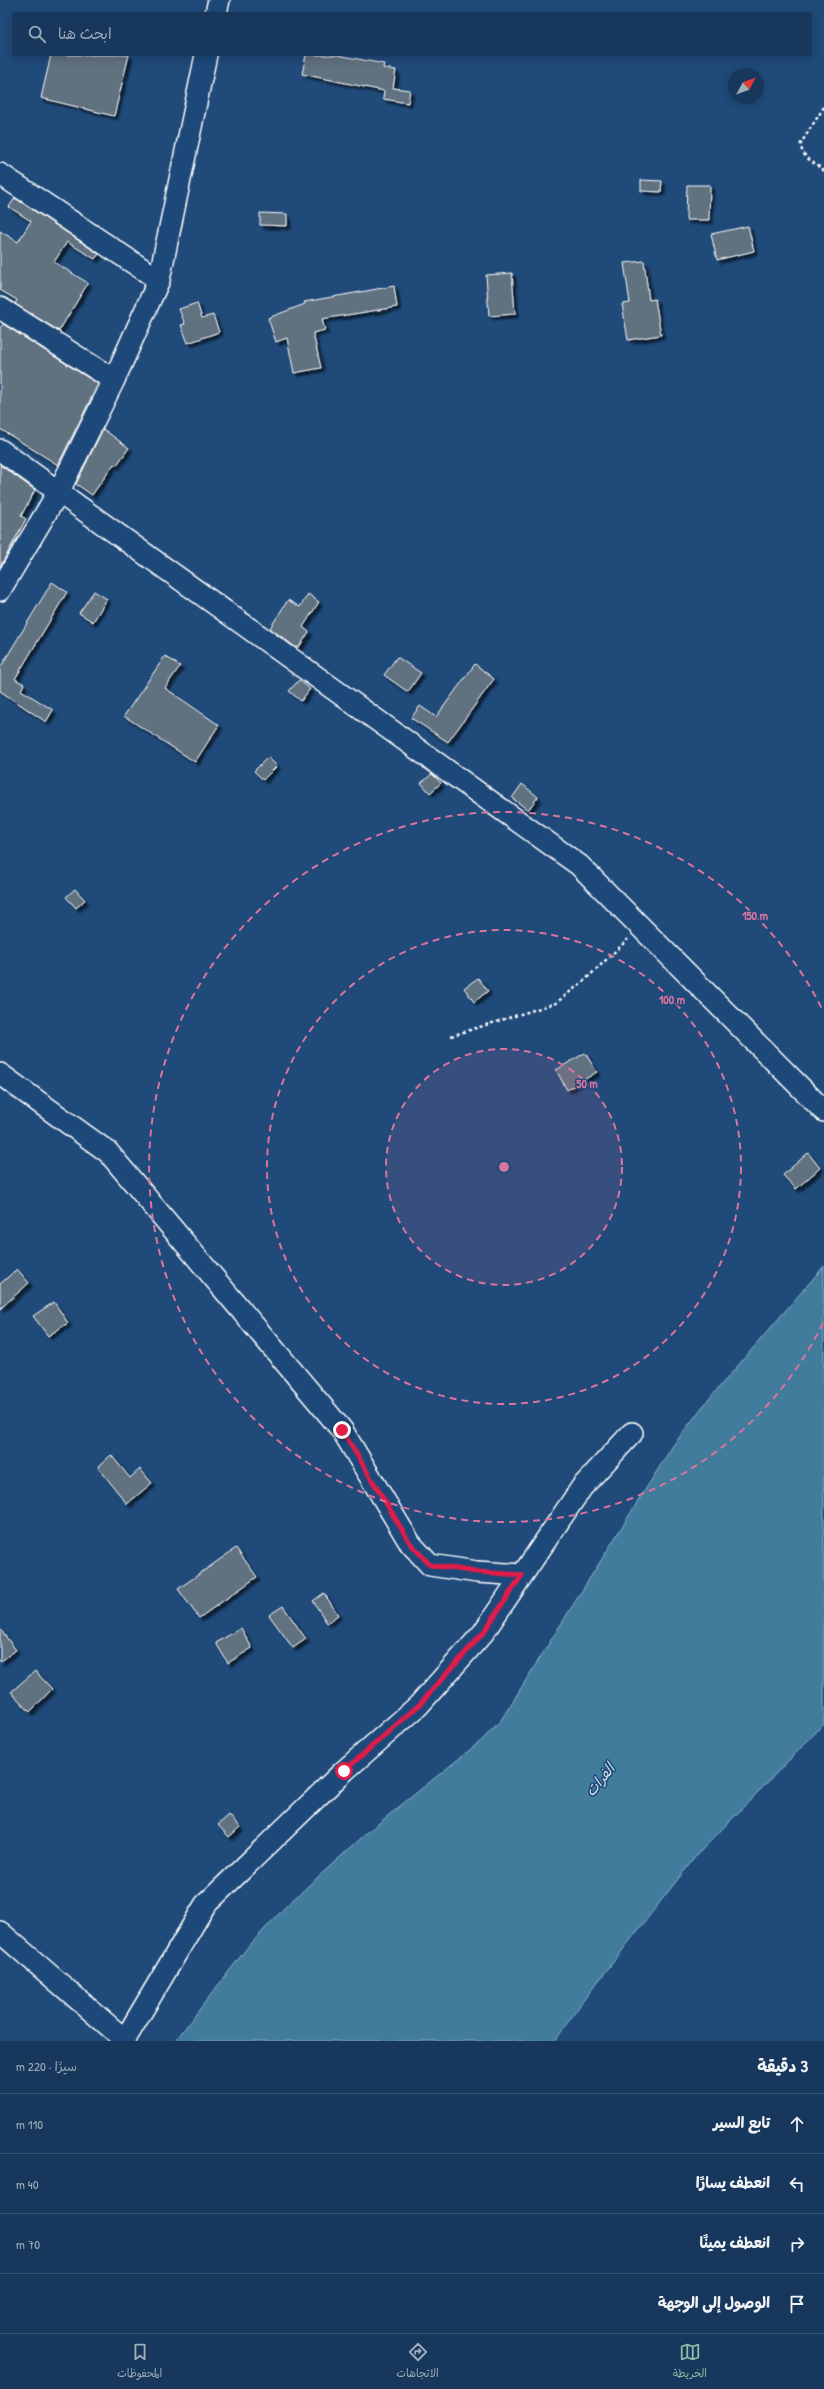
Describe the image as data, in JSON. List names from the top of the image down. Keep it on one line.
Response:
{"water":["الفرات"],"north":"top right","page":{"search":"ابحث هنا","heading":["3 دقيقة","سيرًا · 220 m"],"list":[["تابع السير","110 m"],["انعطف يسارًا","40 m"],["انعطف يمينًا","70 m"],"الوصول إلى الوجهة"],"nav":["الخريطة","الاتجاهات","المحفوظات"]},"rings":["150 m","100 m","50 m"]}
